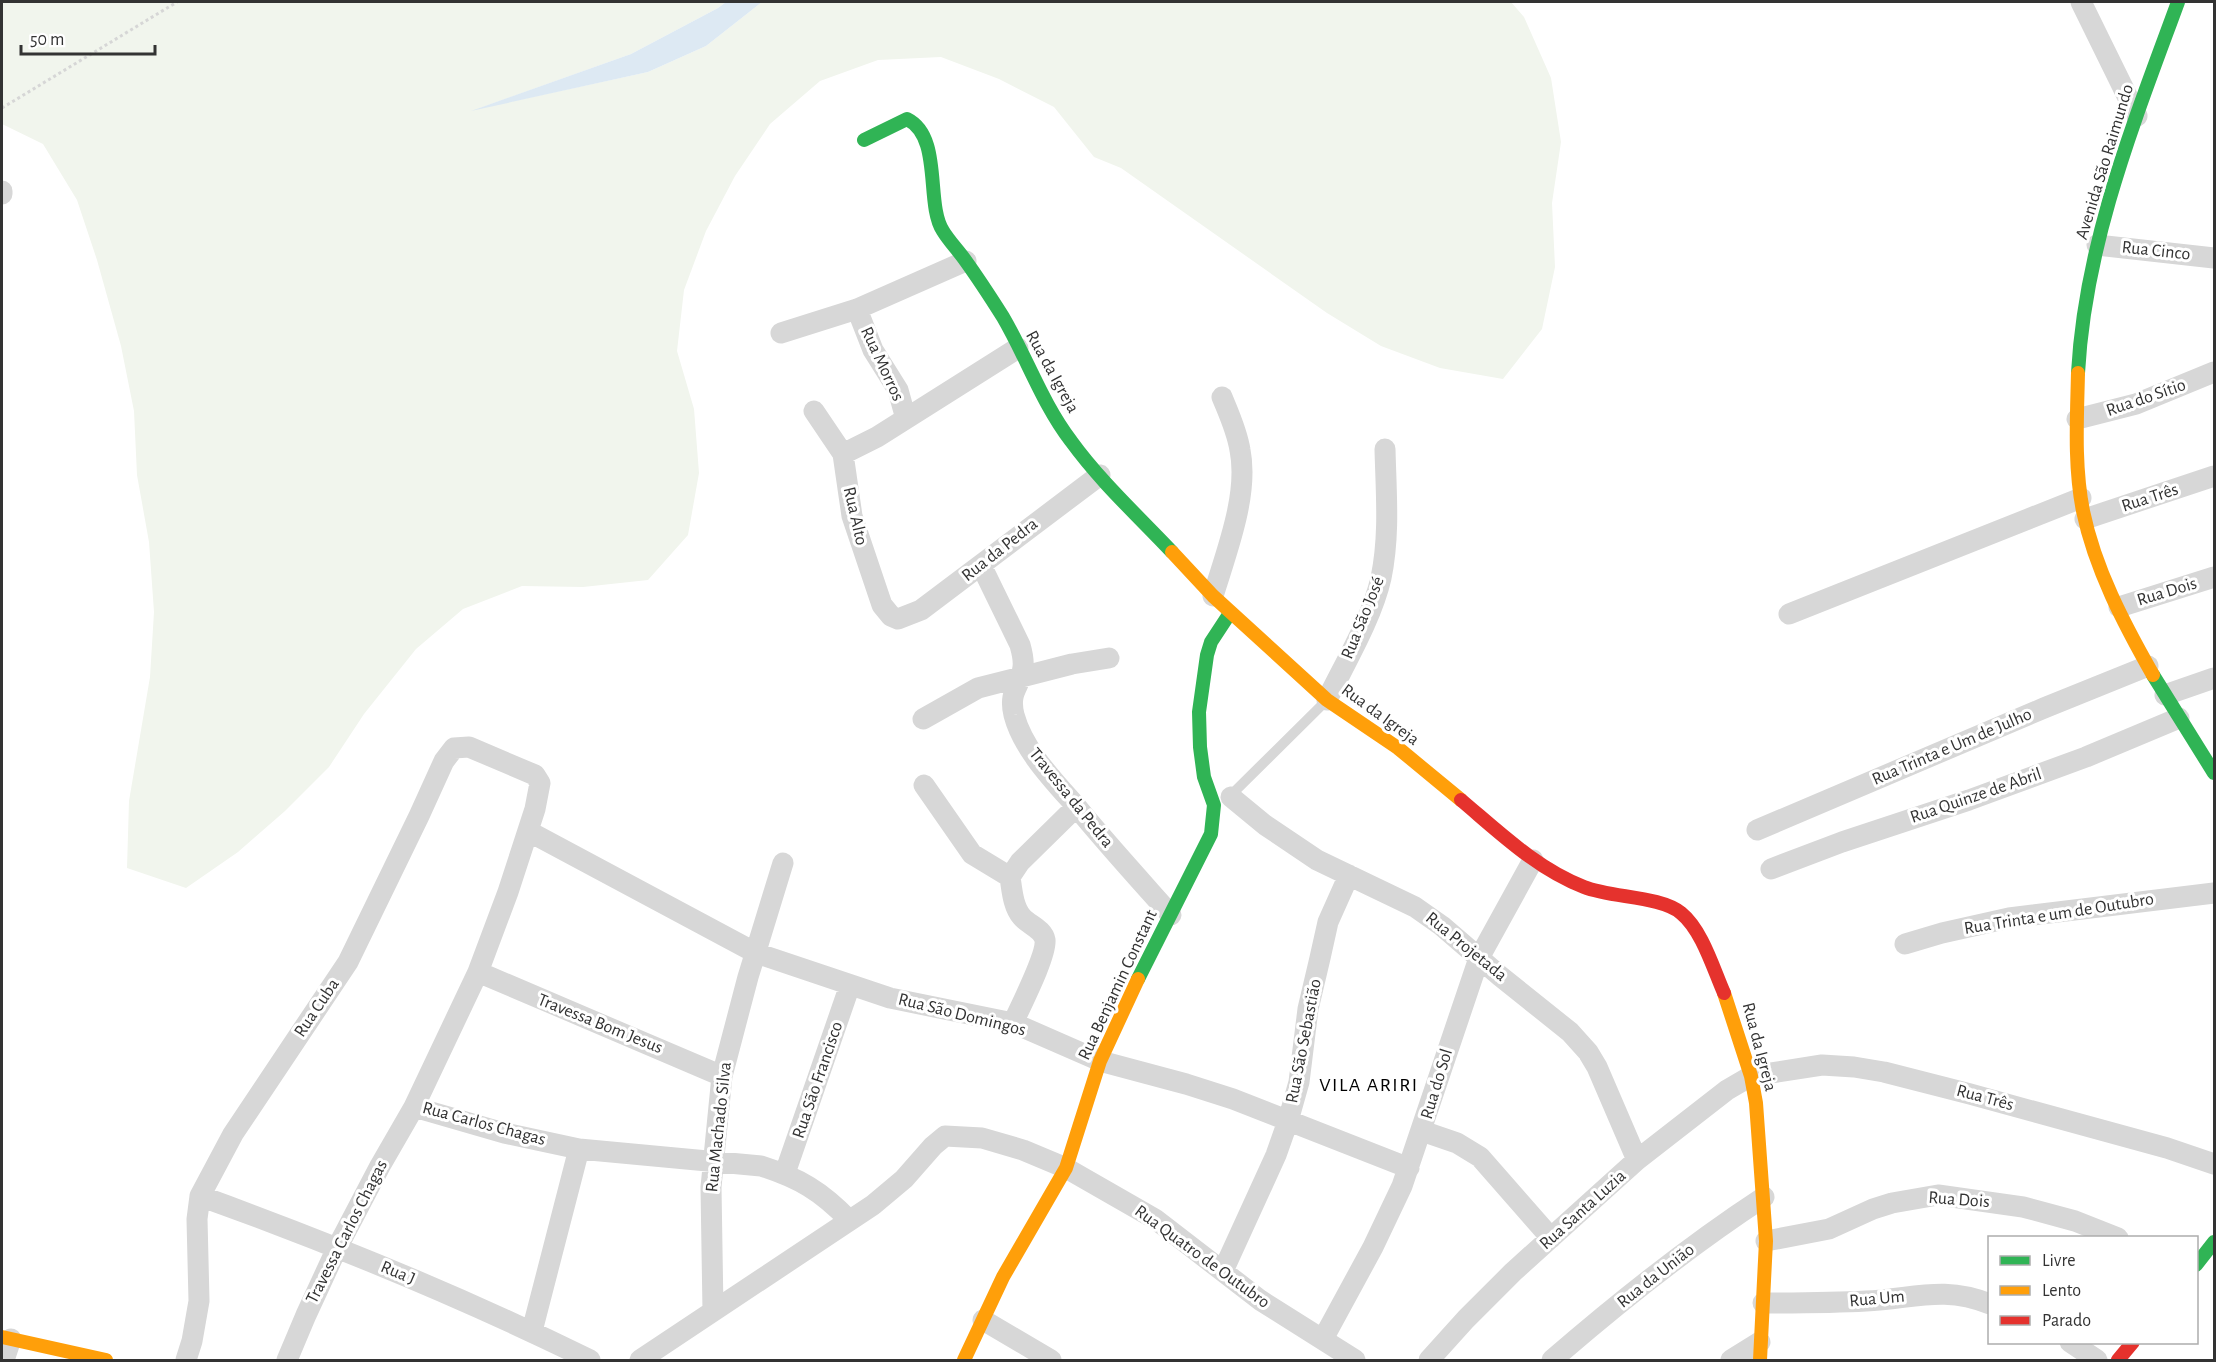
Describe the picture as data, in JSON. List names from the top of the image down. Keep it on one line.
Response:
{"streets":{"street":["Avenida São Raimundo","Rua Cinco","Rua Morros","Rua da Igreja","Rua do Sítio","Rua Três","Rua Alto","Rua da Pedra","Rua Dois","Rua São José","Rua Trinta e Um de Julho","Rua Quinze de Abril","Travessa da Pedra","Rua Trinta e um de Outubro","Rua Projetada","Rua Benjamin Constant","Rua Cuba","Rua São Domingos","Travessa Bom Jesus","Rua São Sebastião","Rua São Francisco","Rua do Sol","Rua Carlos Chagas","Rua Machado Silva","Rua Santa Luzia","Travessa Carlos Chagas","Rua Quatro de Outubro","Rua J","Rua da União","Rua Um"]},"crossings":[["Avenida São Raimundo","Rua Cinco"],["Avenida São Raimundo","Rua do Sítio"],["Avenida São Raimundo","Rua Três"],["Avenida São Raimundo","Rua Dois"],["Avenida São Raimundo","Rua Trinta e Um de Julho"],["Avenida São Raimundo","Rua Quinze de Abril"],["Rua Morros","Rua da Igreja"],["Rua da Igreja","Rua Três"],["Rua da Igreja","Rua da Pedra"],["Rua da Igreja","Rua Dois"],["Rua da Igreja","Rua São José"],["Rua da Igreja","Rua Benjamin Constant"],["Rua da Igreja","Rua do Sol"],["Rua da Igreja","Rua Santa Luzia"],["Rua da Igreja","Rua da União"],["Rua da Igreja","Rua Um"],["Rua Três","Rua Santa Luzia"],["Rua Alto","Rua da Pedra"],["Rua da Pedra","Travessa da Pedra"],["Rua São José","Rua Projetada"],["Rua São José","Rua Benjamin Constant"],["Travessa da Pedra","Rua Benjamin Constant"],["Rua Projetada","Rua Benjamin Constant"],["Rua Projetada","Rua São Sebastião"],["Rua Projetada","Rua do Sol"],["Rua Projetada","Rua Santa Luzia"],["Rua Benjamin Constant","Rua São Domingos"],["Rua Benjamin Constant","Rua Quatro de Outubro"],["Rua Cuba","Rua Carlos Chagas"],["Rua Cuba","Rua J"],["Rua São Domingos","Rua São Sebastião"],["Rua São Domingos","Rua São Francisco"],["Rua São Domingos","Rua do Sol"],["Rua São Domingos","Rua Carlos Chagas"],["Rua São Domingos","Rua Machado Silva"],["Travessa Bom Jesus","Rua Carlos Chagas"],["Travessa Bom Jesus","Rua Machado Silva"],["Rua São Sebastião","Rua Quatro de Outubro"],["Rua São Francisco","Rua Carlos Chagas"],["Rua do Sol","Rua Quatro de Outubro"],["Rua Carlos Chagas","Rua Machado Silva"],["Rua Carlos Chagas","Travessa Carlos Chagas"],["Rua Carlos Chagas","Rua Quatro de Outubro"],["Rua Machado Silva","Rua Quatro de Outubro"],["Travessa Carlos Chagas","Rua J"]],"districts":["VILA ARIRI"],"legend":["Livre","Lento","Parado"],"scale_bar":"50 m"}
